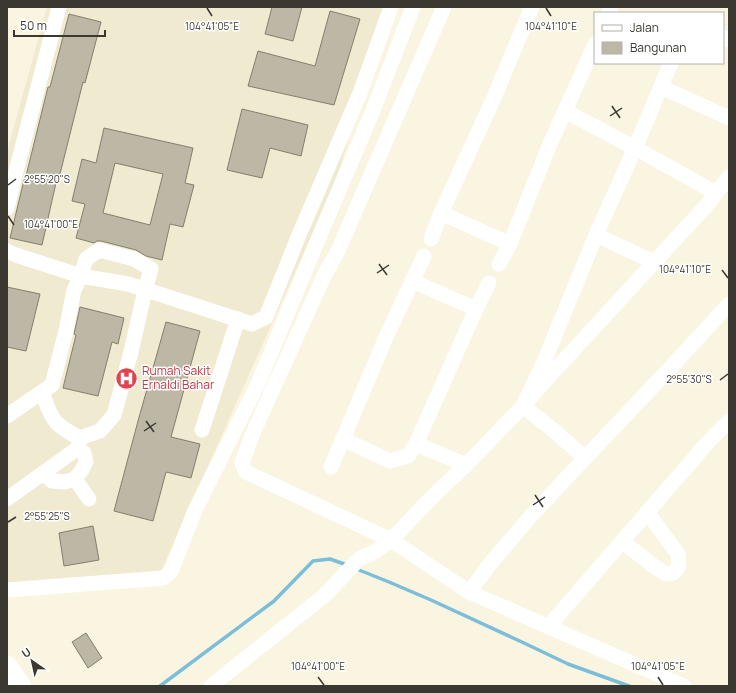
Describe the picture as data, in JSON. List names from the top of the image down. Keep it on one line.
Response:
{"places":{"hospital":["Rumah Sakit Ernaldi Bahar"]},"legend":["Jalan","Bangunan"],"scale_bar":"50 m","north":"top left","coordinates":["104°41'05\"E","104°41'10\"E","2°55'20\"S","104°41'00\"E","2°55'30\"S","2°55'25\"S"]}
